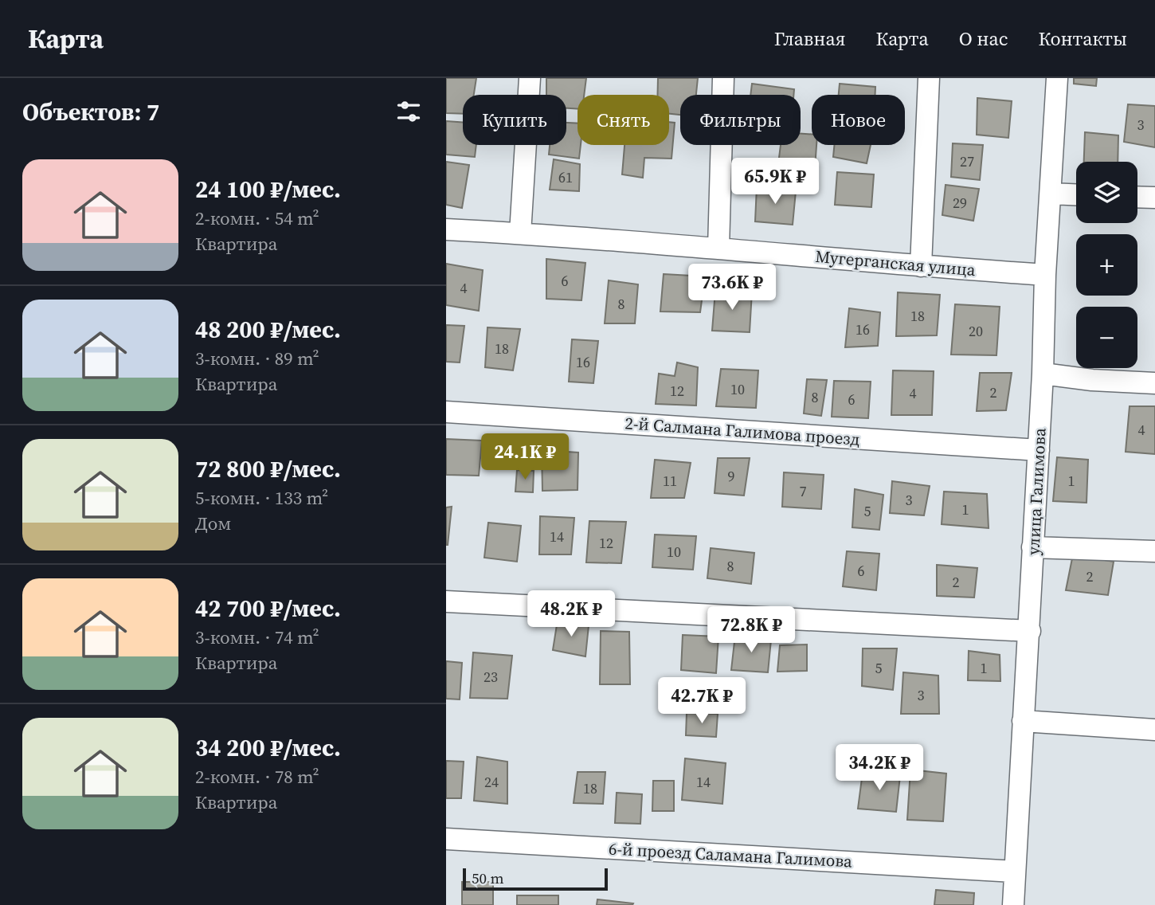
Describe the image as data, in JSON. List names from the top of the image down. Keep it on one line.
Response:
{"streets":{"street":["Мугерганская улица","2-й Салмана Галимова проезд","улица Галимова","6-й проезд Саламана Галимова"]},"crossings":[["Мугерганская улица","улица Галимова"],["2-й Салмана Галимова проезд","улица Галимова"],["улица Галимова","6-й проезд Саламана Галимова"]],"house_numbers":["3","27","61","29","6","4","8","18","16","20","18","16","10","12","2","4","8","6","4","9","11","1","7","3","1","5","14","12","10","8","6","2","2","5","1","23","3","24","14","18"],"scale_bar":"50 m","page":{"header":"Карта","nav":["Главная","Карта","О нас","Контакты"],"heading":"Объектов: 7","chip":["Купить","Снять","Фильтры","Новое"],"list":[{"name":"24 100 ₽/мес.","note":"2-комн. · 54 m² · Квартира"},{"name":"48 200 ₽/мес.","note":"3-комн. · 89 m² · Квартира"},{"name":"72 800 ₽/мес.","note":"5-комн. · 133 m² · Дом"},{"name":"42 700 ₽/мес.","note":"3-комн. · 74 m² · Квартира"},{"name":"34 200 ₽/мес.","note":"2-комн. · 78 m² · Квартира"}],"price":["65.9K ₽","73.6K ₽","24.1K ₽","48.2K ₽","72.8K ₽","42.7K ₽","34.2K ₽"],"map_buttons":["+","−"],"scale":"50 m"}}
